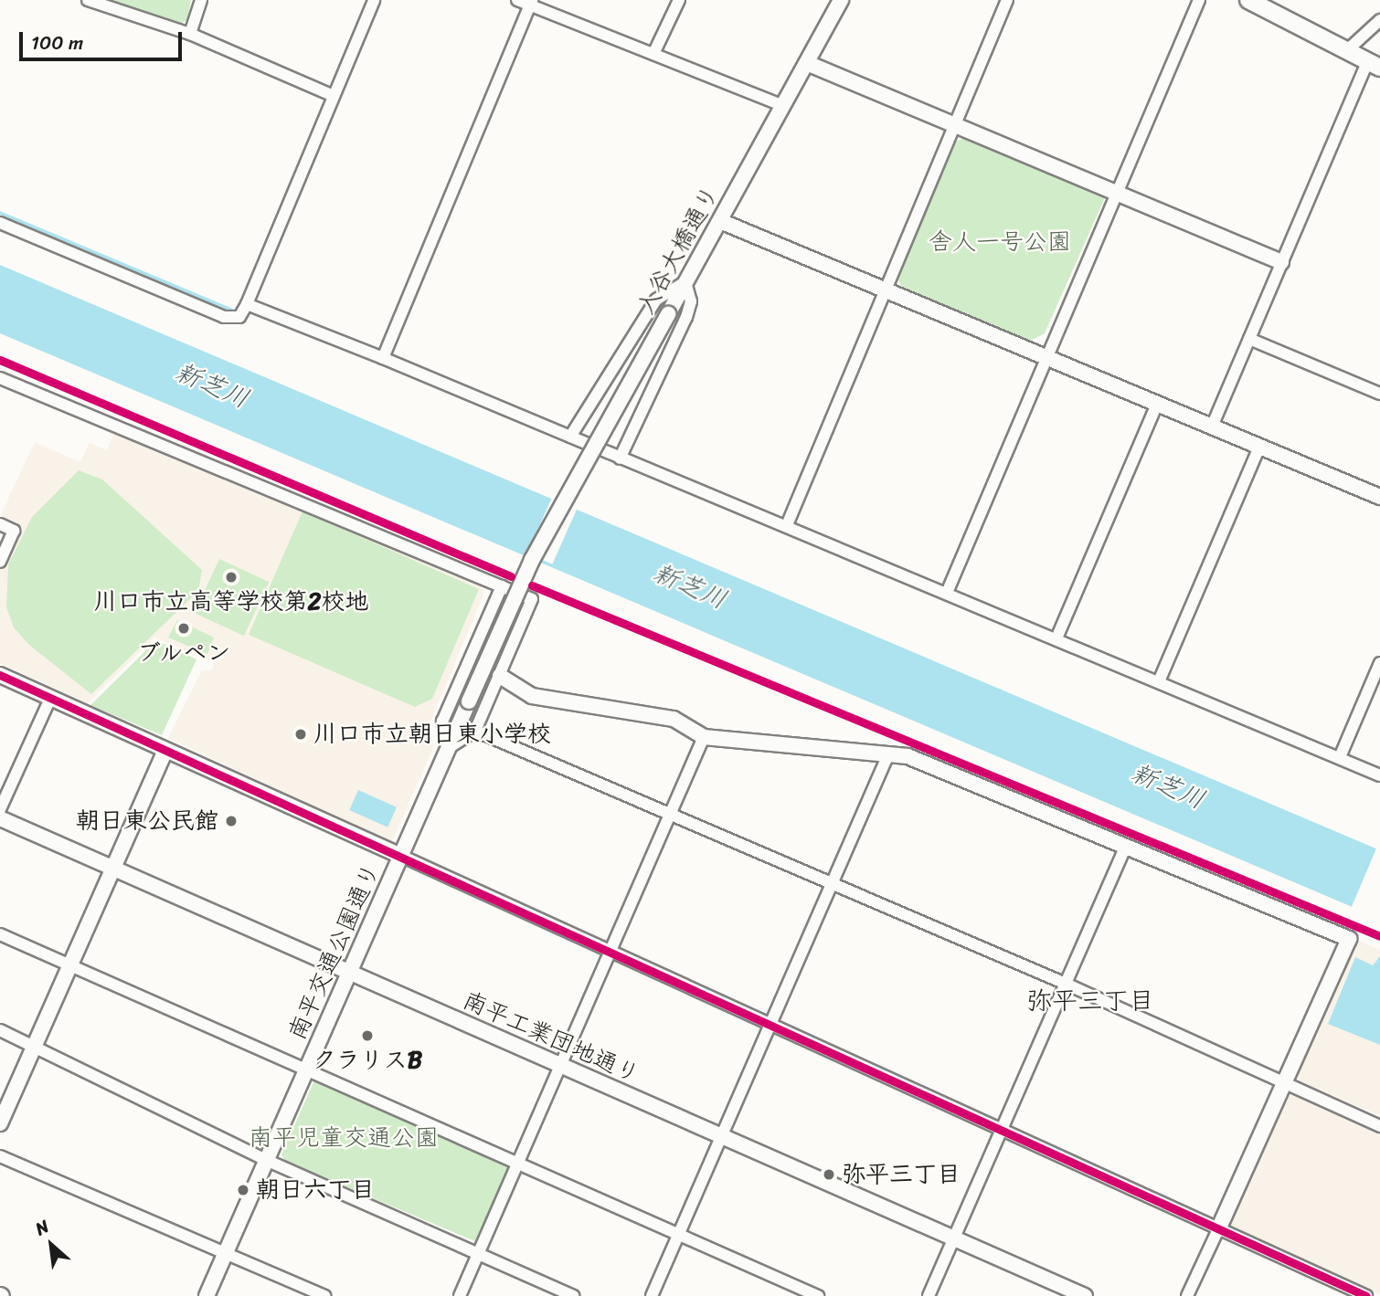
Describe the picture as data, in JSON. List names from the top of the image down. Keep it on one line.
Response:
{"streets":{"street":["入谷大橋通り","南平交通公園通り","南平工業団地通り"]},"crossings":[["入谷大橋通り","南平交通公園通り"],["南平交通公園通り","南平工業団地通り"]],"districts":["弥平三丁目"],"water":["新芝川"],"parks":["舎人一号公園","南平児童交通公園"],"places":["川口市立高等学校第2校地","ブルペン","川口市立朝日東小学校","朝日東公民館","クラリスB","弥平三丁目","朝日六丁目"],"scale_bar":"100 m","north":"top left"}
